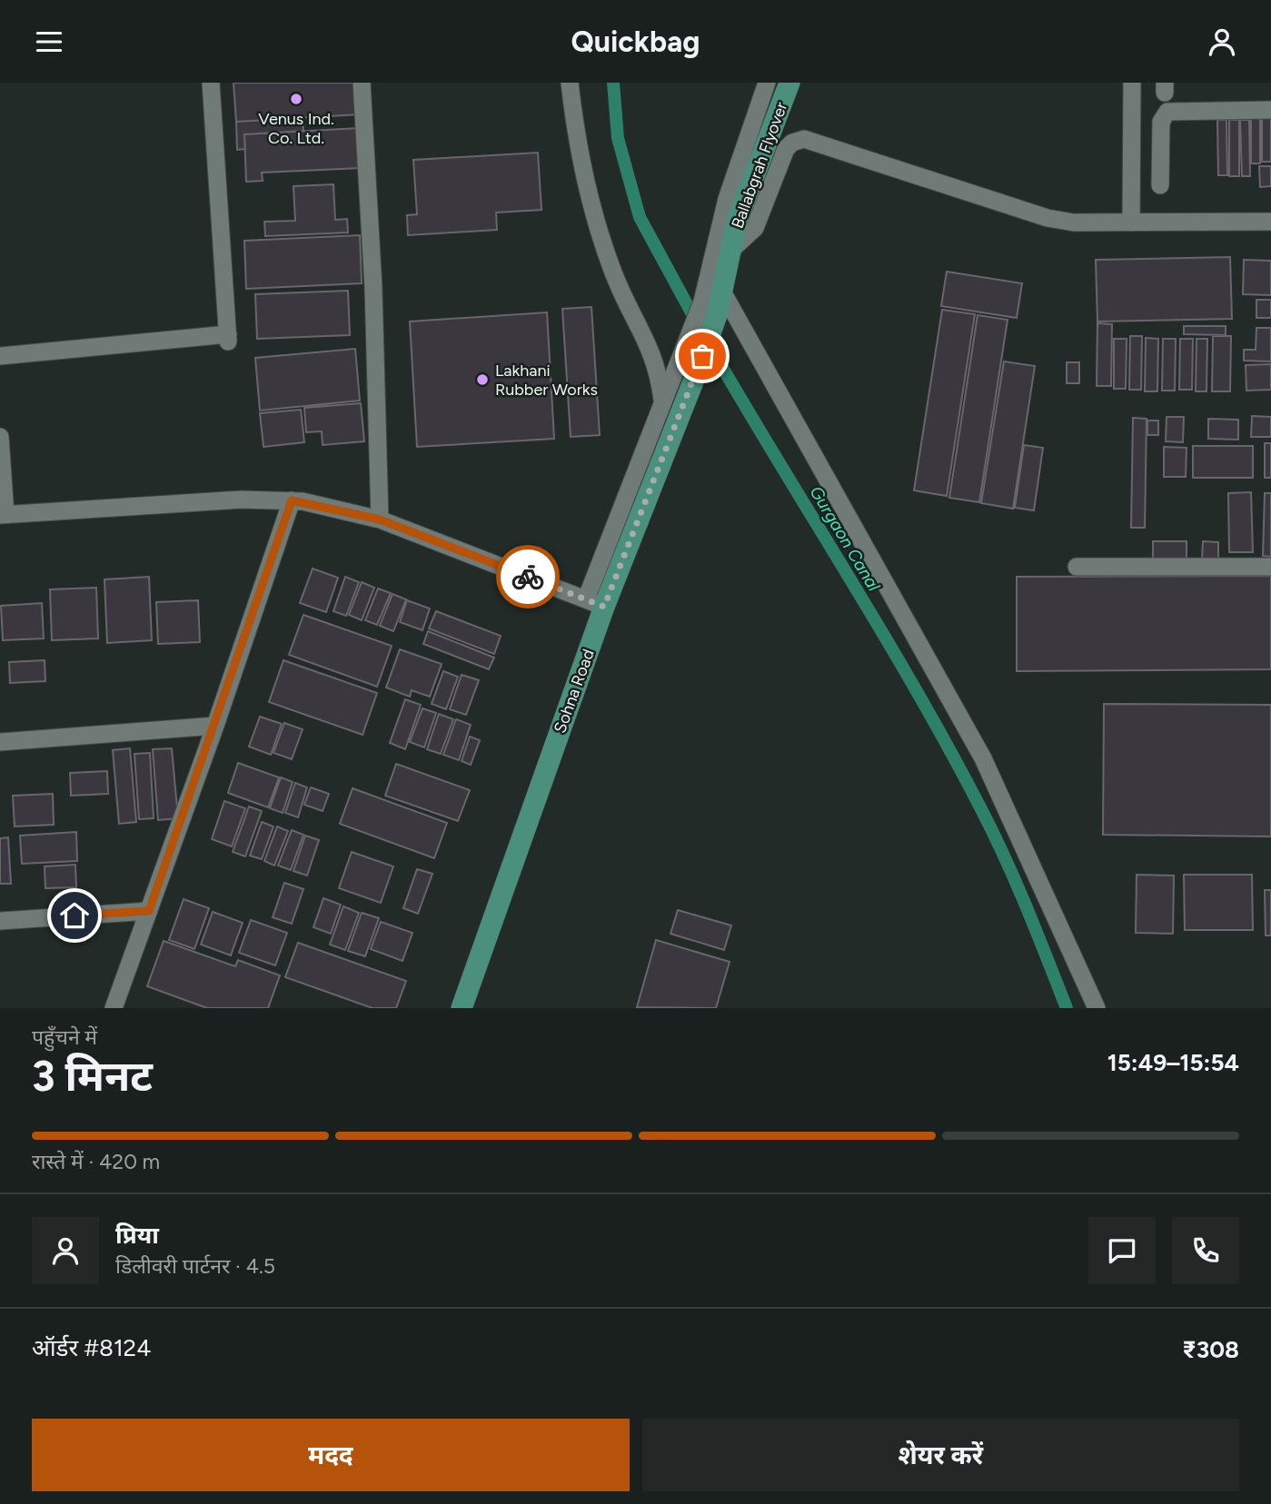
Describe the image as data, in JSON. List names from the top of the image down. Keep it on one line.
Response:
{"streets":{"main road":["Ballabgrah Flyover","Sohna Road"]},"crossings":[["Ballabgrah Flyover","Sohna Road"]],"water":["Gurgaon Canal"],"places":["Venus Ind. Co. Ltd.","Lakhani Rubber Works"],"page":{"header":"Quickbag","heading":["3 मिनट","पहुँचने में","15:49–15:54"],"panel":["प्रिया","डिलीवरी पार्टनर · 4.5","ऑर्डर #8124","₹308"],"bar":"रास्ते में · 420 m","buttons":["मदद","शेयर करें"]}}
